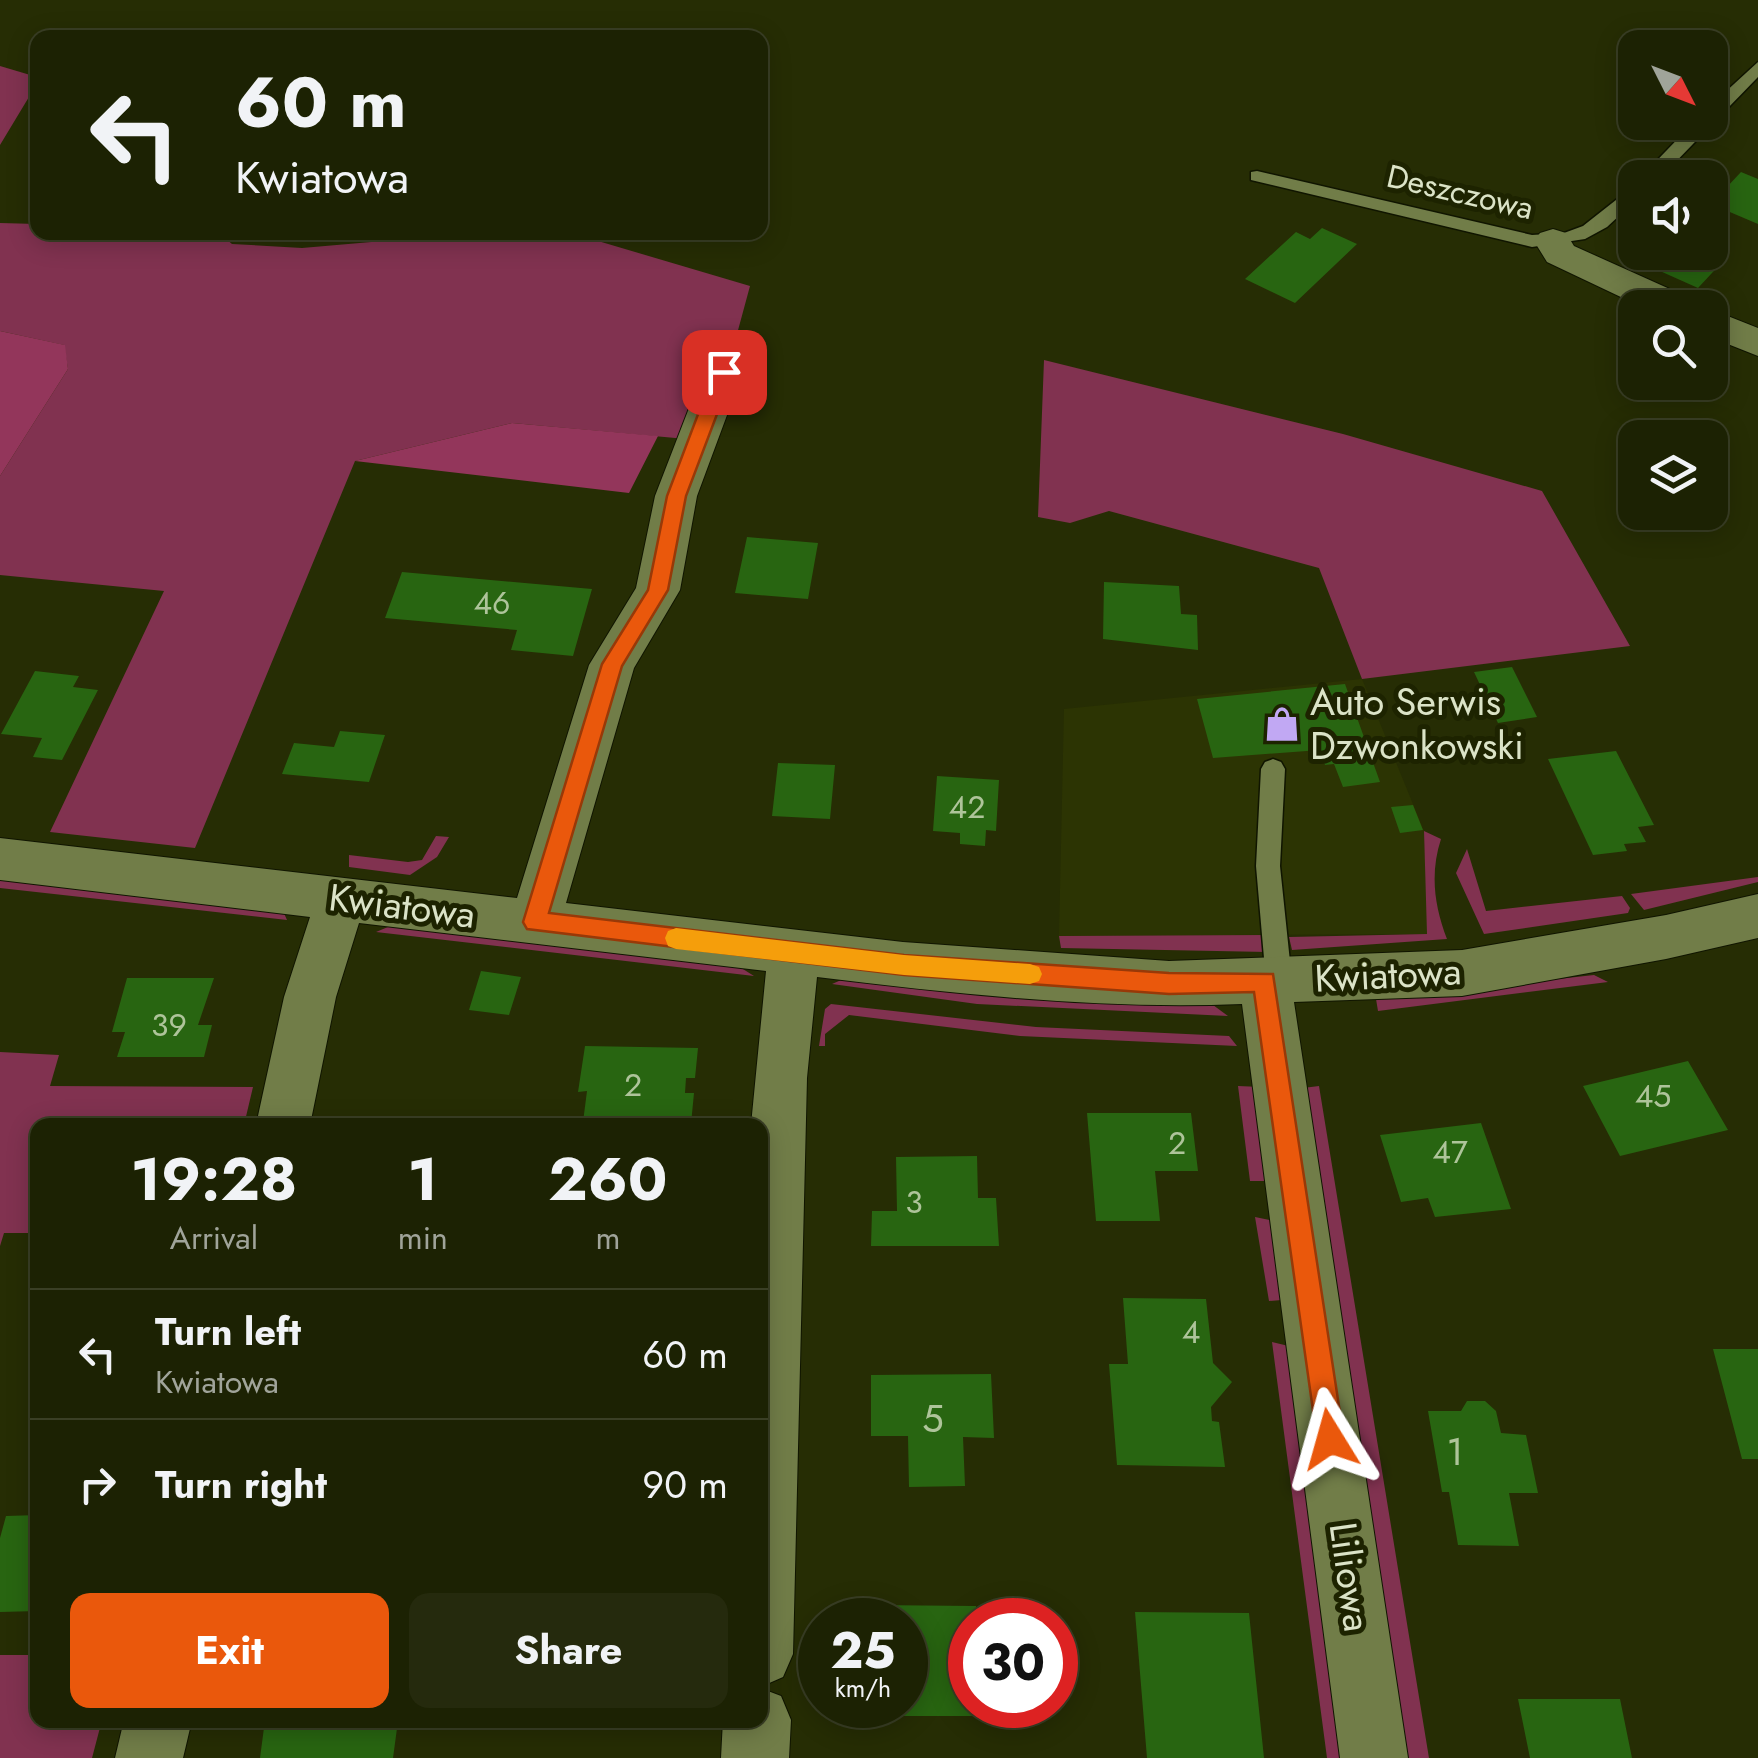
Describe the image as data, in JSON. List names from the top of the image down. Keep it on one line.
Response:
{"streets":{"street":["Kwiatowa","Liliowa"],"lane":["Deszczowa"]},"crossings":[["Kwiatowa","Liliowa"]],"places":{"shop":["Auto Serwis Dzwonkowski"]},"house_numbers":["46","42","39","2","45","2","47","3","4","5","1"],"north":"bottom right","page":{"turn":["60 m","Kwiatowa"],"eta":["19:28","Arrival","1","min","260","m"],"list":[{"name":"Turn left","note":"Kwiatowa","value":"60 m"},{"name":"Turn right","value":"90 m"}],"buttons":["Exit","Share"],"speed":"25 km/h","limit":"30"}}
